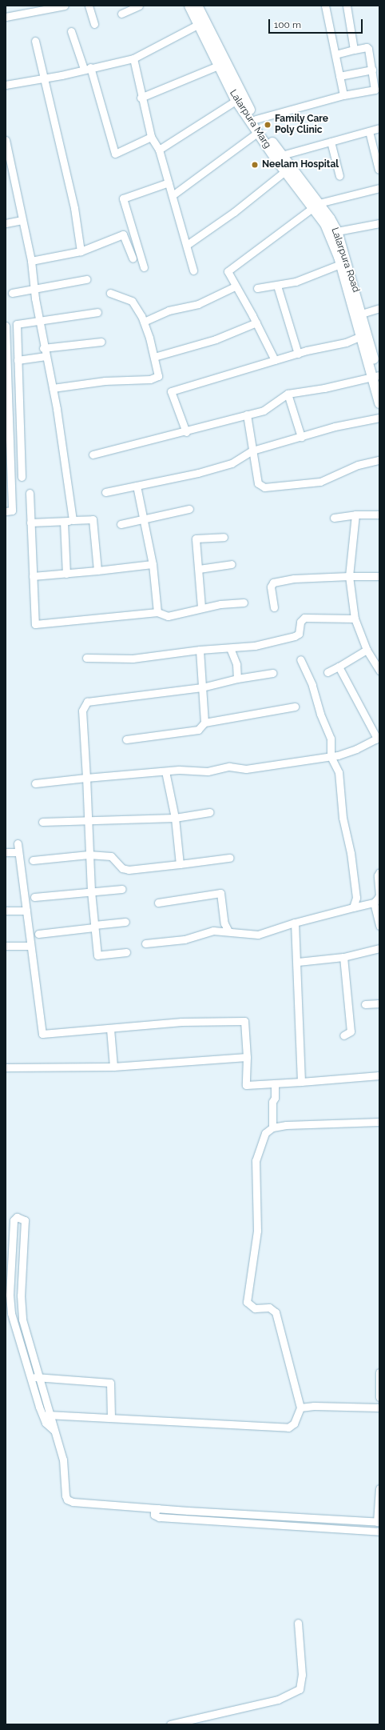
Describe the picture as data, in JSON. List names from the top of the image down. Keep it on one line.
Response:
{"streets":{"street":["Lalarpura Marg","Lalarpura Road"]},"crossings":[["Lalarpura Marg","Lalarpura Road"]],"places":["Family Care Poly Clinic","Neelam Hospital"],"scale_bar":"100 m"}
